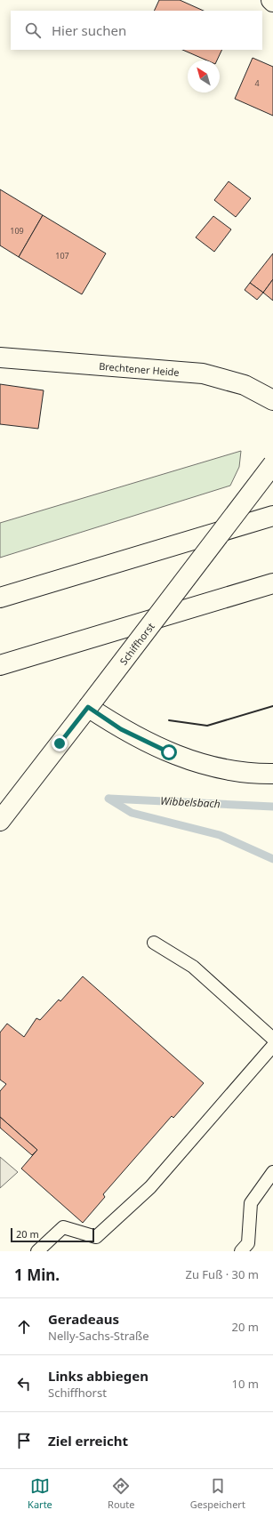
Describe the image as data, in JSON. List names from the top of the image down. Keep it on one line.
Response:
{"streets":{"main road":["Brechtener Heide","Schiffhorst"]},"water":["Wibbelsbach"],"house_numbers":["4","109","107"],"scale_bar":"20 m","north":"top left","page":{"search":"Hier suchen","scale":"20 m","heading":["1 Min.","Zu Fuß · 30 m"],"list":[["Geradeaus","Nelly-Sachs-Straße","20 m"],["Links abbiegen","Schiffhorst","10 m"],"Ziel erreicht"],"nav":["Karte","Route","Gespeichert"]}}
